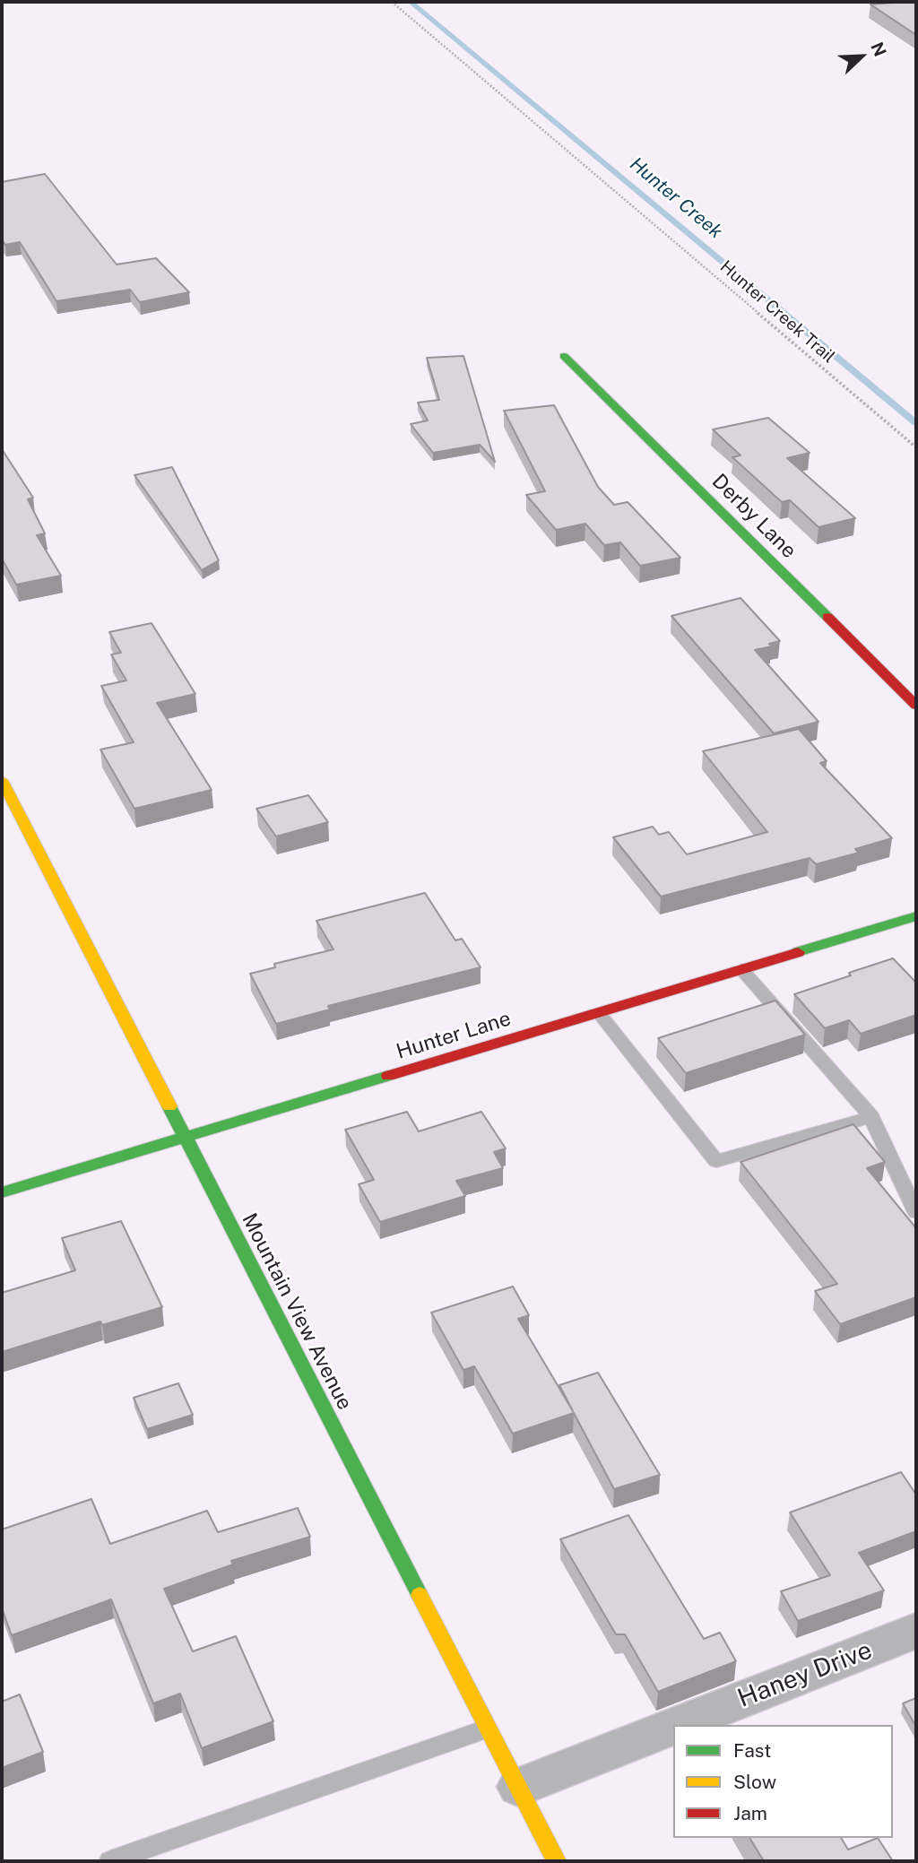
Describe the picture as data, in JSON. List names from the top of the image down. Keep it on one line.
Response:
{"streets":{"street":["Derby Lane","Hunter Lane","Mountain View Avenue","Haney Drive"],"path":["Hunter Creek Trail"]},"crossings":[["Hunter Lane","Mountain View Avenue"],["Mountain View Avenue","Haney Drive"]],"water":["Hunter Creek"],"legend":["Fast","Slow","Jam"],"north":"top right"}
